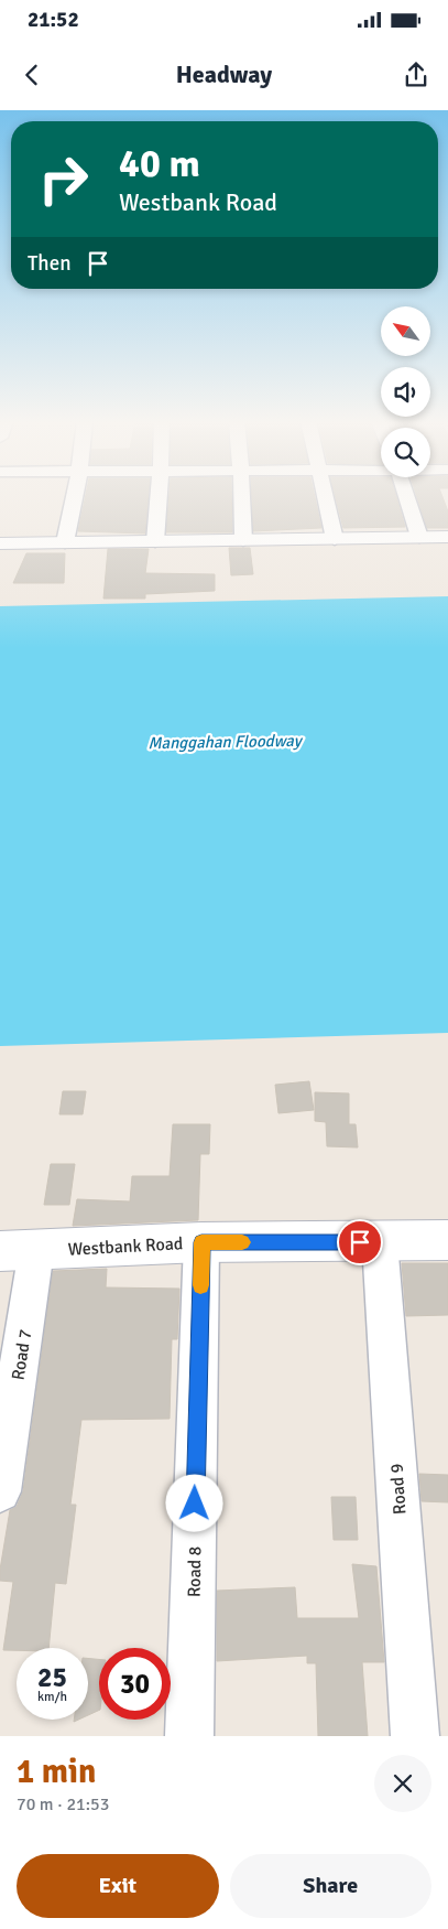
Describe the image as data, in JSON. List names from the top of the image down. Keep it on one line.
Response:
{"streets":{"main road":["Westbank Road"],"street":["Road 7","Road 9","Road 8"]},"crossings":[["Westbank Road","Road 7"],["Westbank Road","Road 9"],["Westbank Road","Road 8"]],"water":["Manggahan Floodway"],"north":"top left","page":{"status":"21:52","header":"Headway","turn":["40 m","Westbank Road"],"then":"Then","speed":"25 km/h","limit":"30","heading":["1 min","70 m · 21:53"],"buttons":["Exit","Share"]}}
